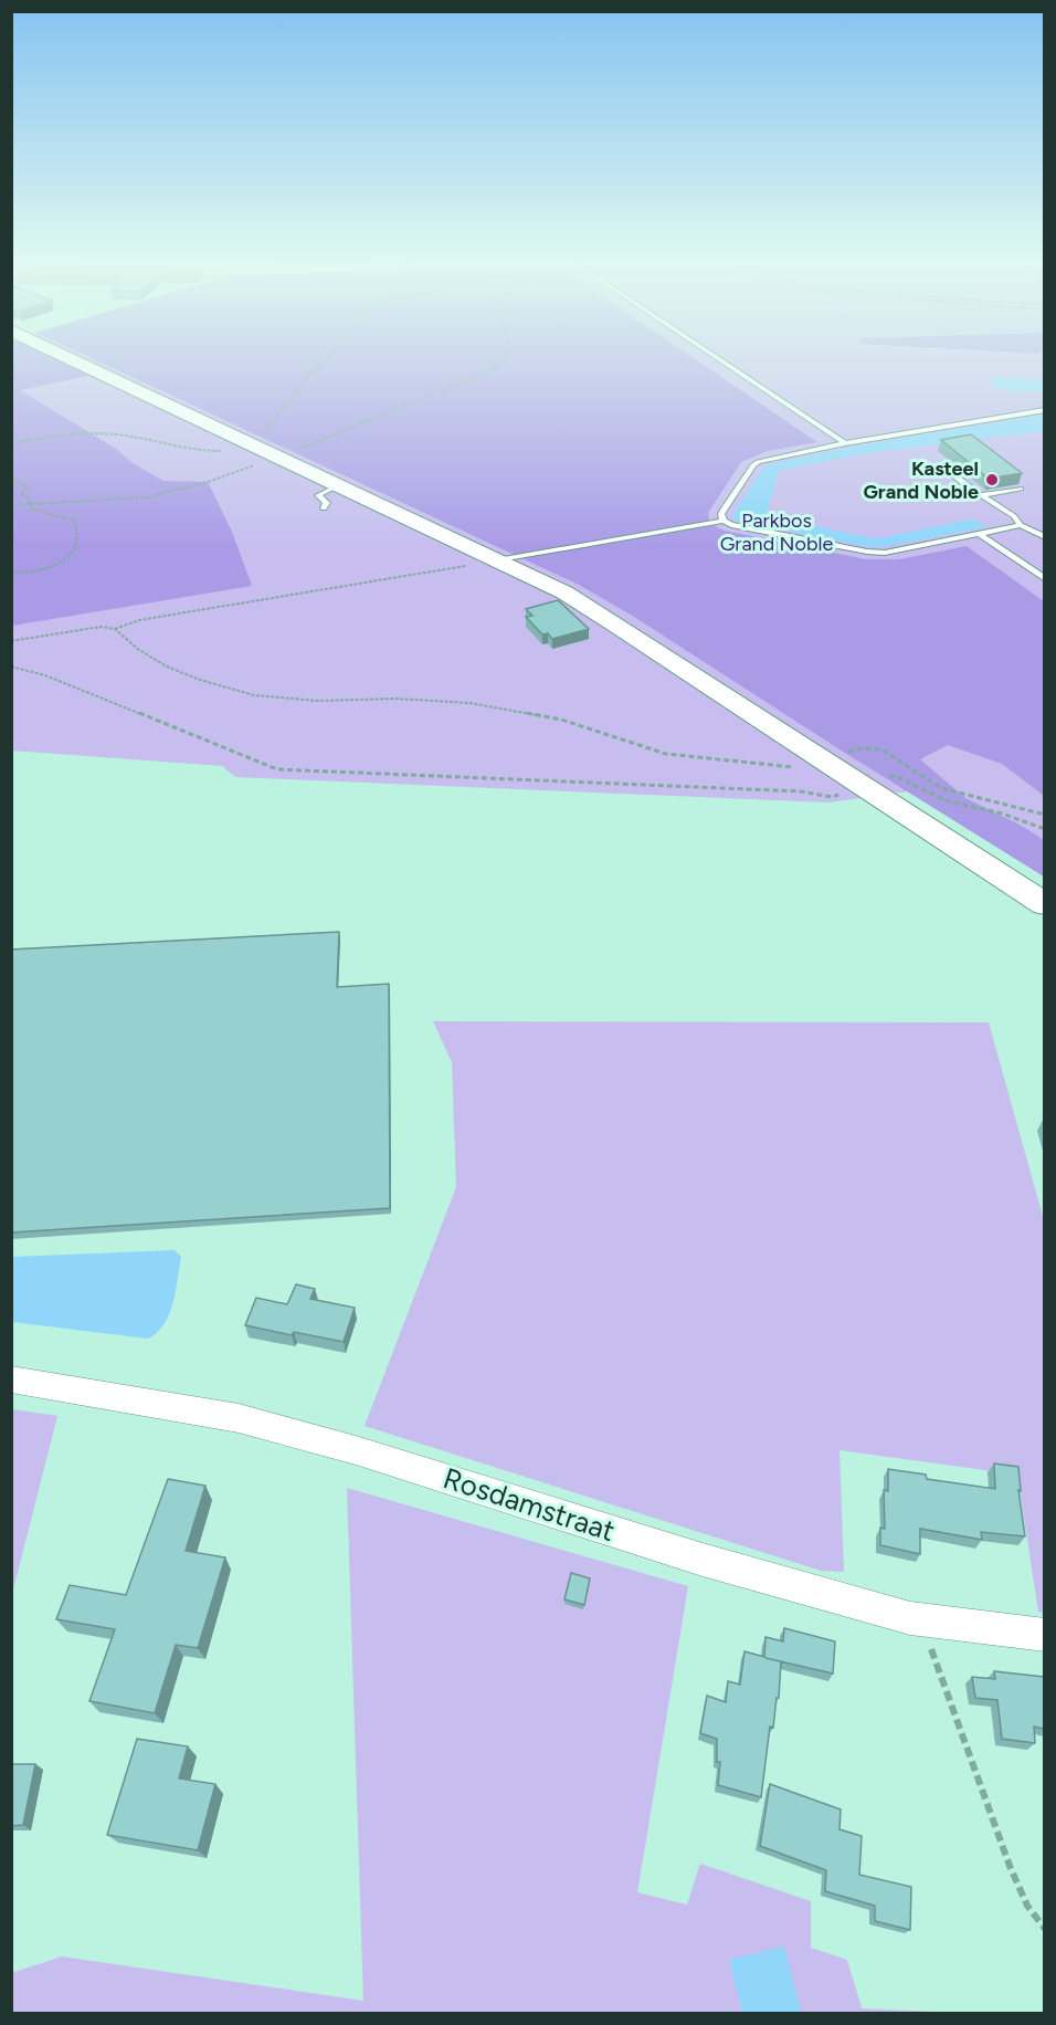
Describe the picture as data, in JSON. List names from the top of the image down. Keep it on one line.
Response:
{"streets":{"street":["Rosdamstraat"]},"parks":["Parkbos Grand Noble"],"places":["Kasteel Grand Noble"]}
